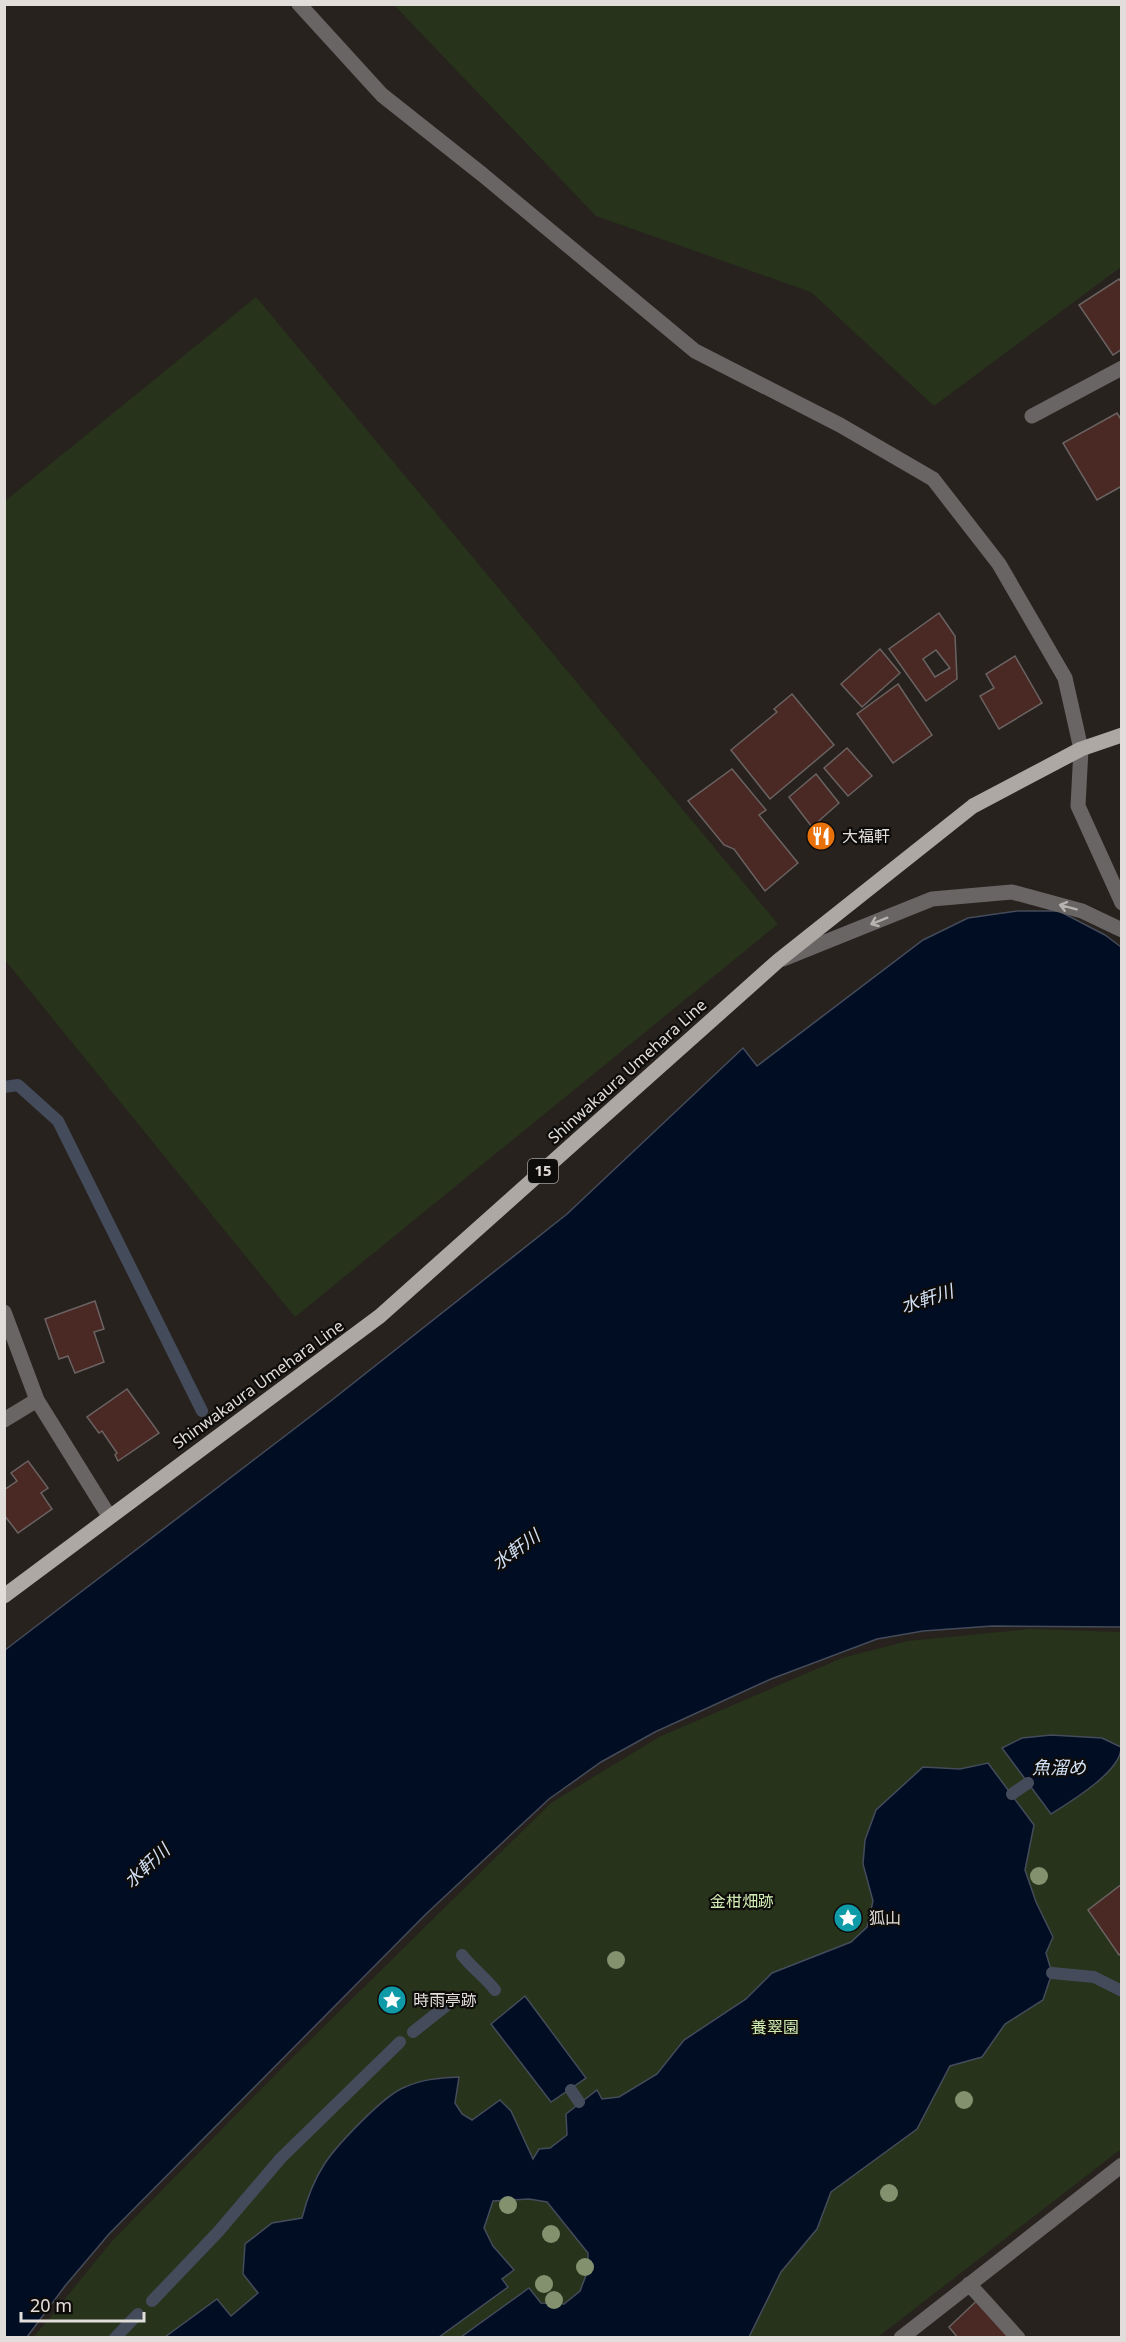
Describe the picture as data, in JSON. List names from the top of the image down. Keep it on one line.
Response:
{"streets":{"main road":["Shinwakaura Umehara Line","15"]},"water":["水軒川","魚溜め"],"parks":["金柑畑跡","養翠園"],"places":{"restaurant":["大福軒"],"place":["狐山","時雨亭跡"]},"scale_bar":"20 m"}
